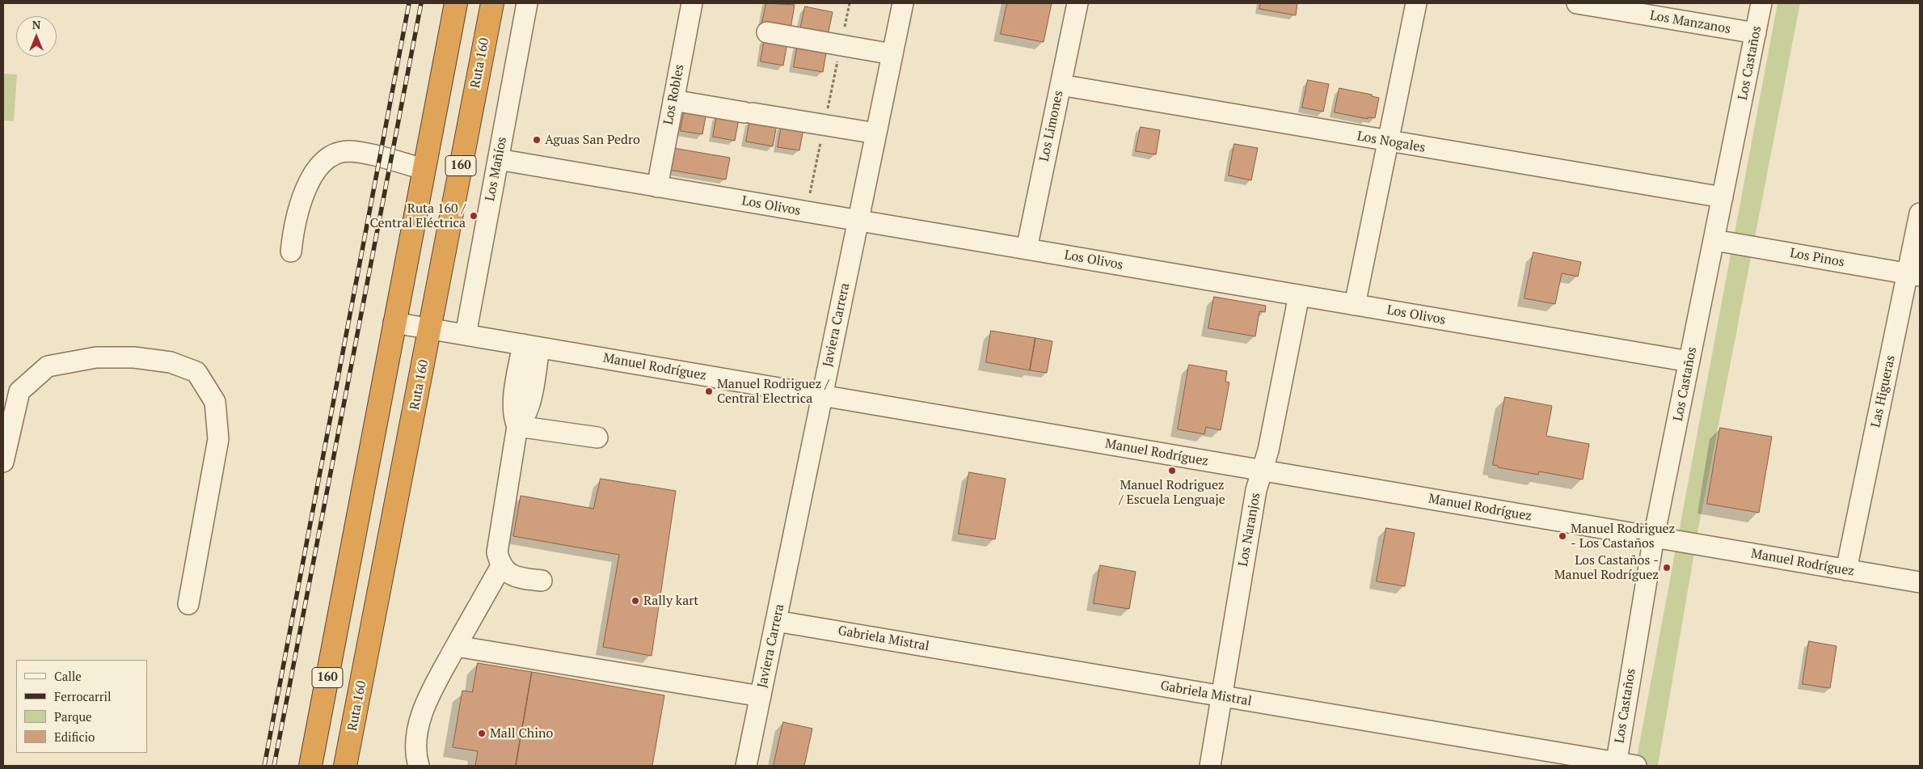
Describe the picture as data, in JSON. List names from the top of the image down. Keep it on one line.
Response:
{"streets":{"highway":["Ruta 160","160"],"street":["Los Manzanos","Los Castaños","Los Robles","Los Limones","Los Nogales","Los Mañíos","Los Olivos","Los Pinos","Javiera Carrera","Manuel Rodríguez","Las Higueras","Los Naranjos","Gabriela Mistral"]},"crossings":[["Los Manzanos","Los Castaños"],["Ruta 160","Manuel Rodríguez"],["Los Castaños","Los Nogales"],["Los Castaños","Los Olivos"],["Los Castaños","Los Pinos"],["Los Castaños","Manuel Rodríguez"],["Los Castaños","Gabriela Mistral"],["Los Robles","Los Olivos"],["Los Limones","Los Nogales"],["Los Limones","Los Olivos"],["160","Manuel Rodríguez"],["Los Mañíos","Los Olivos"],["Los Mañíos","Manuel Rodríguez"],["Los Olivos","Javiera Carrera"],["Los Olivos","Los Naranjos"],["Los Pinos","Las Higueras"],["Javiera Carrera","Manuel Rodríguez"],["Javiera Carrera","Gabriela Mistral"],["Manuel Rodríguez","Las Higueras"],["Manuel Rodríguez","Los Naranjos"],["Los Naranjos","Gabriela Mistral"]],"places":["Aguas San Pedro","Ruta 160 / Central Eléctrica","Manuel Rodriguez / Central Electrica","Manuel Rodriguez / Escuela Lenguaje","Manuel Rodriguez - Los Castaños","Los Castaños - Manuel Rodríguez","Rally kart","Mall Chino"],"legend":["Calle","Ferrocarril","Parque","Edificio"],"north":"top"}
